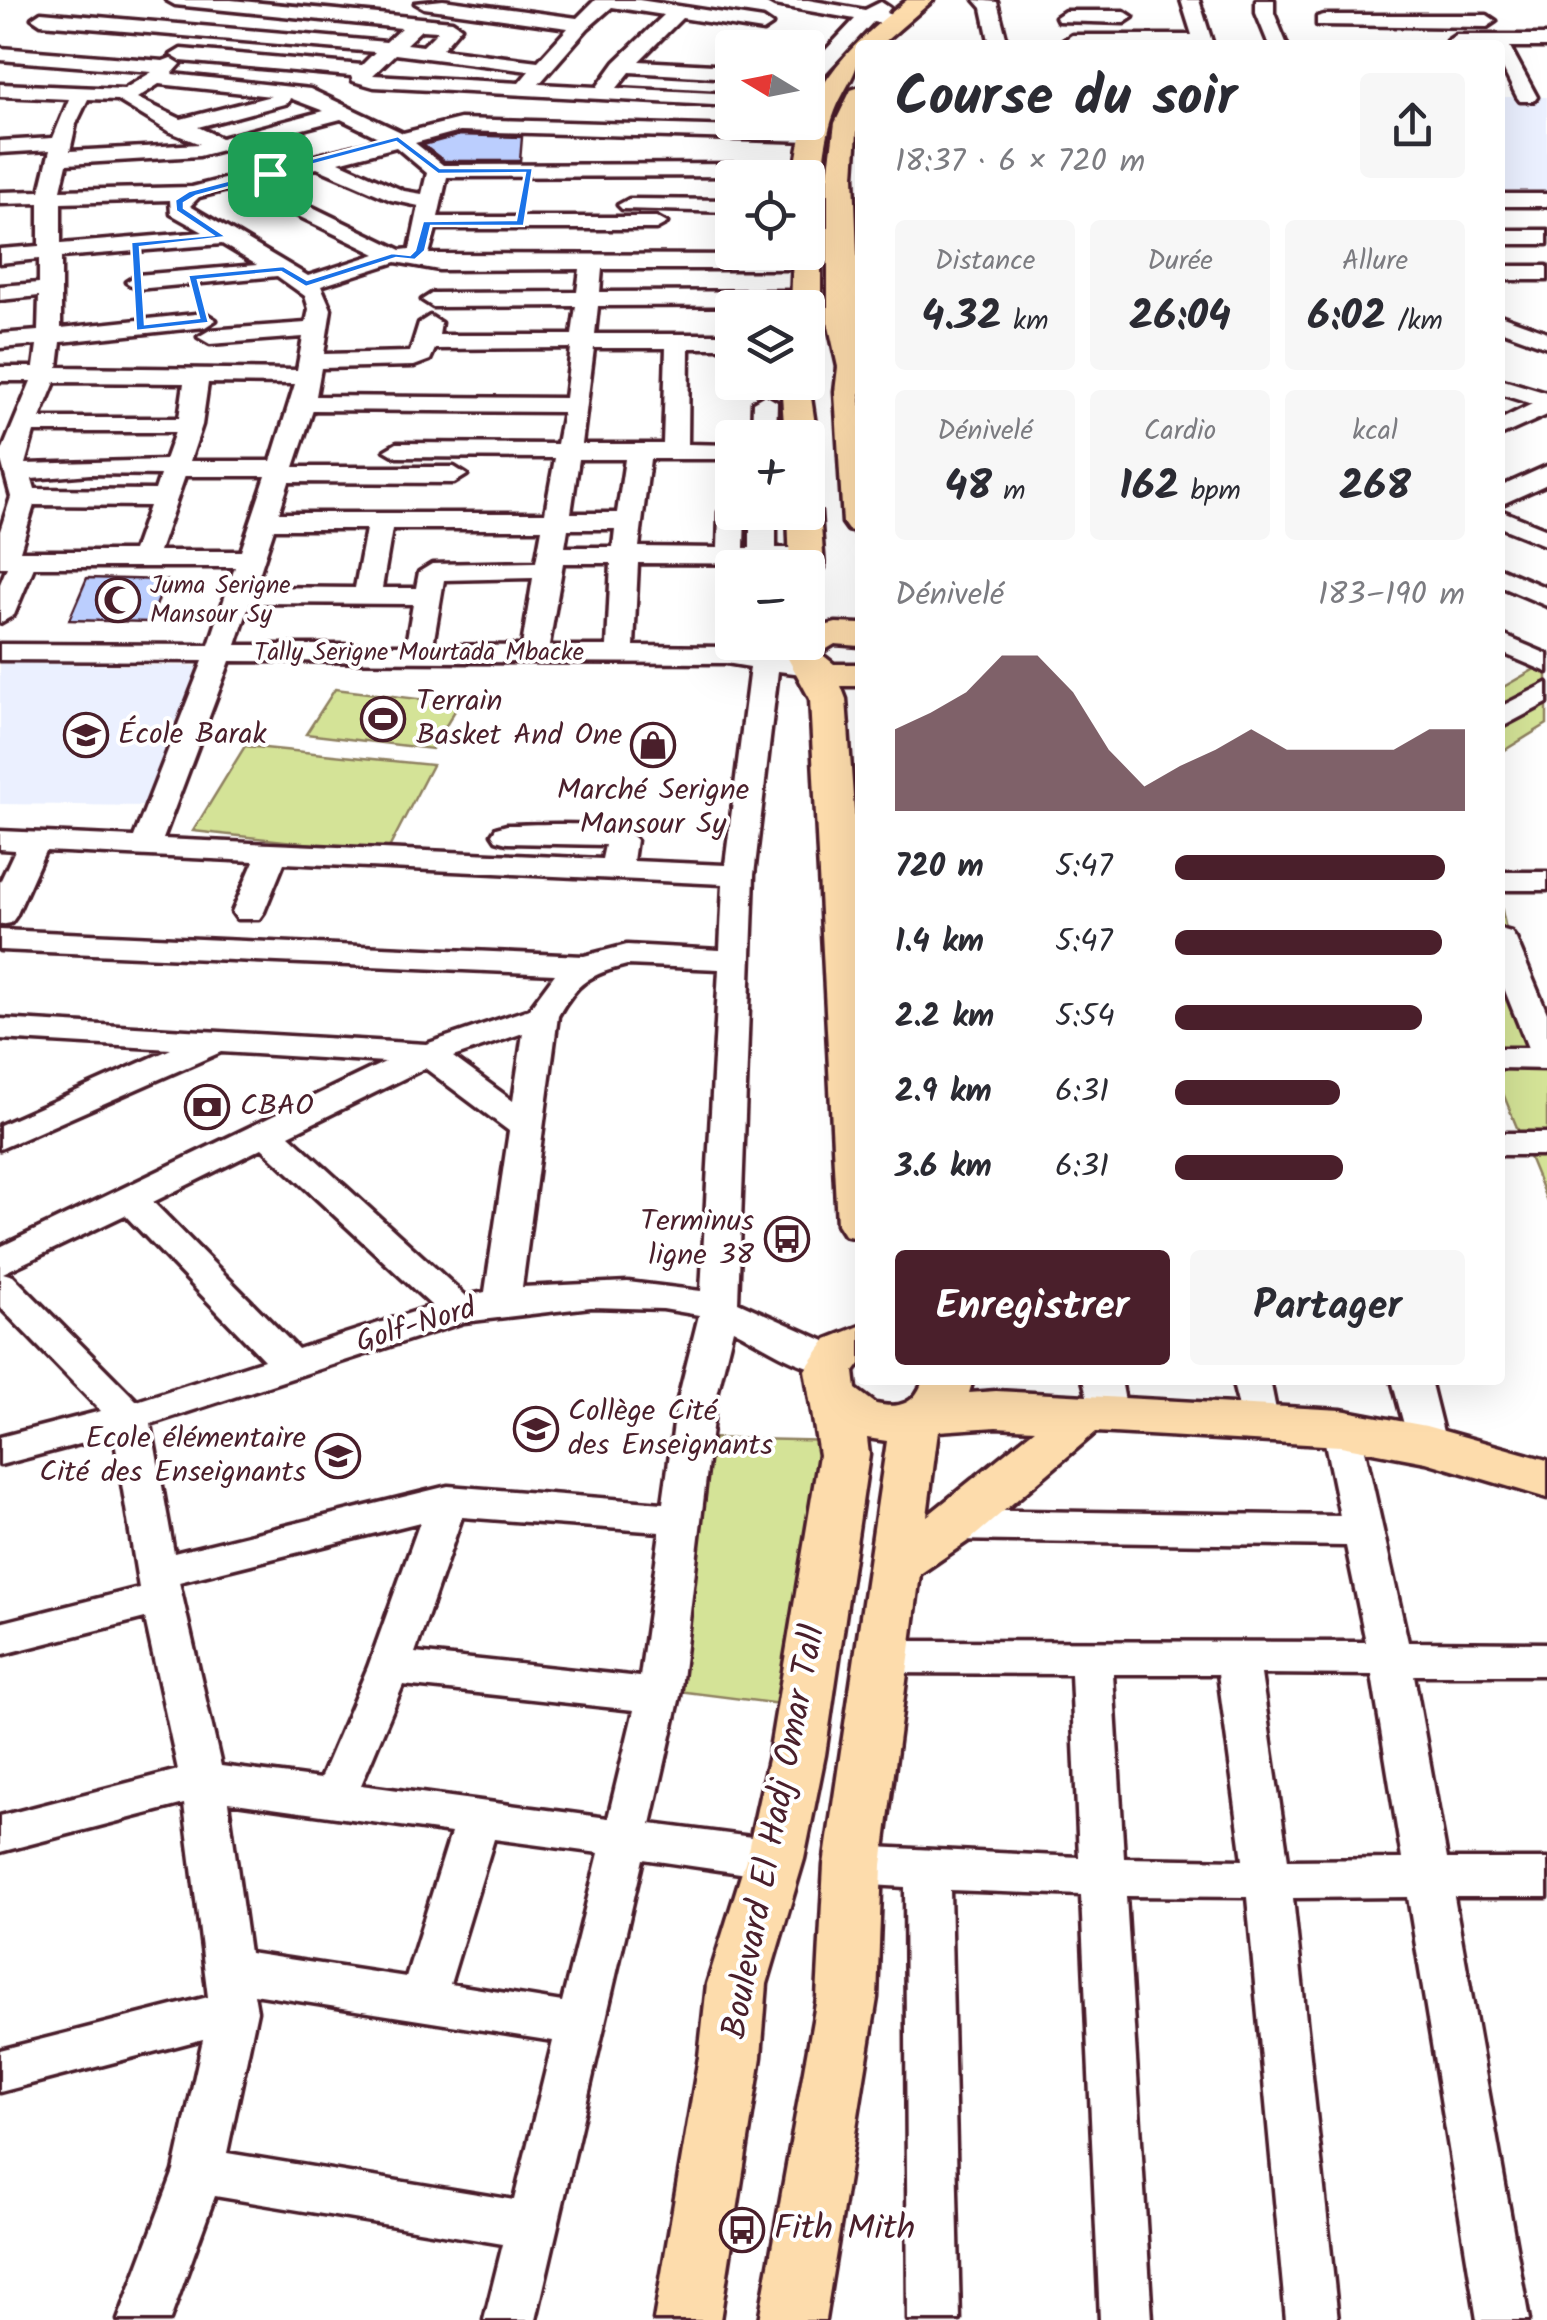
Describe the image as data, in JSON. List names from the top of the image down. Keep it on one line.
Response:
{"streets":{"main road":["Boulevard El Hadj Omar Tall"],"street":["Tally Serigne Mourtada Mbacke","Golf-Nord"]},"crossings":[["Golf-Nord","Boulevard El Hadj Omar Tall"]],"places":{"mosque":["Juma Serigne Mansour Sy"],"sports":["Terrain Basket And One"],"school or university":["École Barak","Collège Cité des Enseignants","Ecole élémentaire Cité des Enseignants"],"shop":["Marché Serigne Mansour Sy"],"bank":["CBAO"],"bus stop":["Terminus ligne 38","Fith Mith"]},"north":"left","page":{"map_buttons":["+","−"],"heading":["Course du soir","18:37 · 6 × 720 m"],"stats":[["Distance","4.32 km"],["Durée","26:04"],["Allure","6:02 /km"],["Dénivelé","48 m"],["Cardio","162 bpm"],["kcal","268"]],"chart":["Dénivelé","183–190 m"],"list":[{"name":"720 m","note":"5:47"},{"name":"1.4 km","note":"5:47"},{"name":"2.2 km","note":"5:54"},{"name":"2.9 km","note":"6:31"},{"name":"3.6 km","note":"6:31"}],"buttons":["Enregistrer","Partager"]}}
